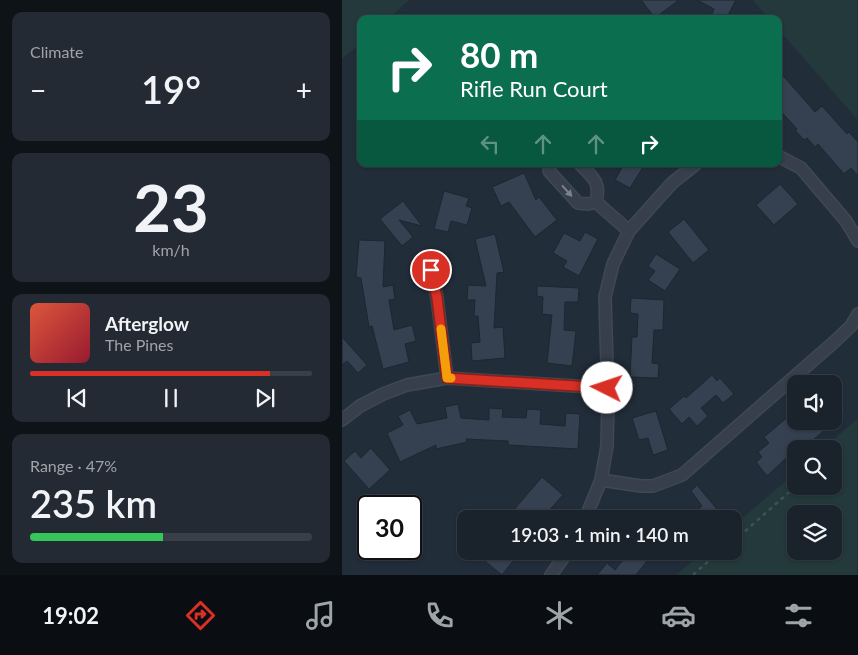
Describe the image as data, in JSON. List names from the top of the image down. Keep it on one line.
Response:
{"page":{"tile":["Climate",["23","km/h"],["Range · 47%","235 km"]],"turn":["80 m","Rifle Run Court"],"heat":["−","19°","+"],"song":["Afterglow","The Pines"],"limit":"30","trip":"19:03 · 1 min · 140 m","tabs":"19:02"}}
